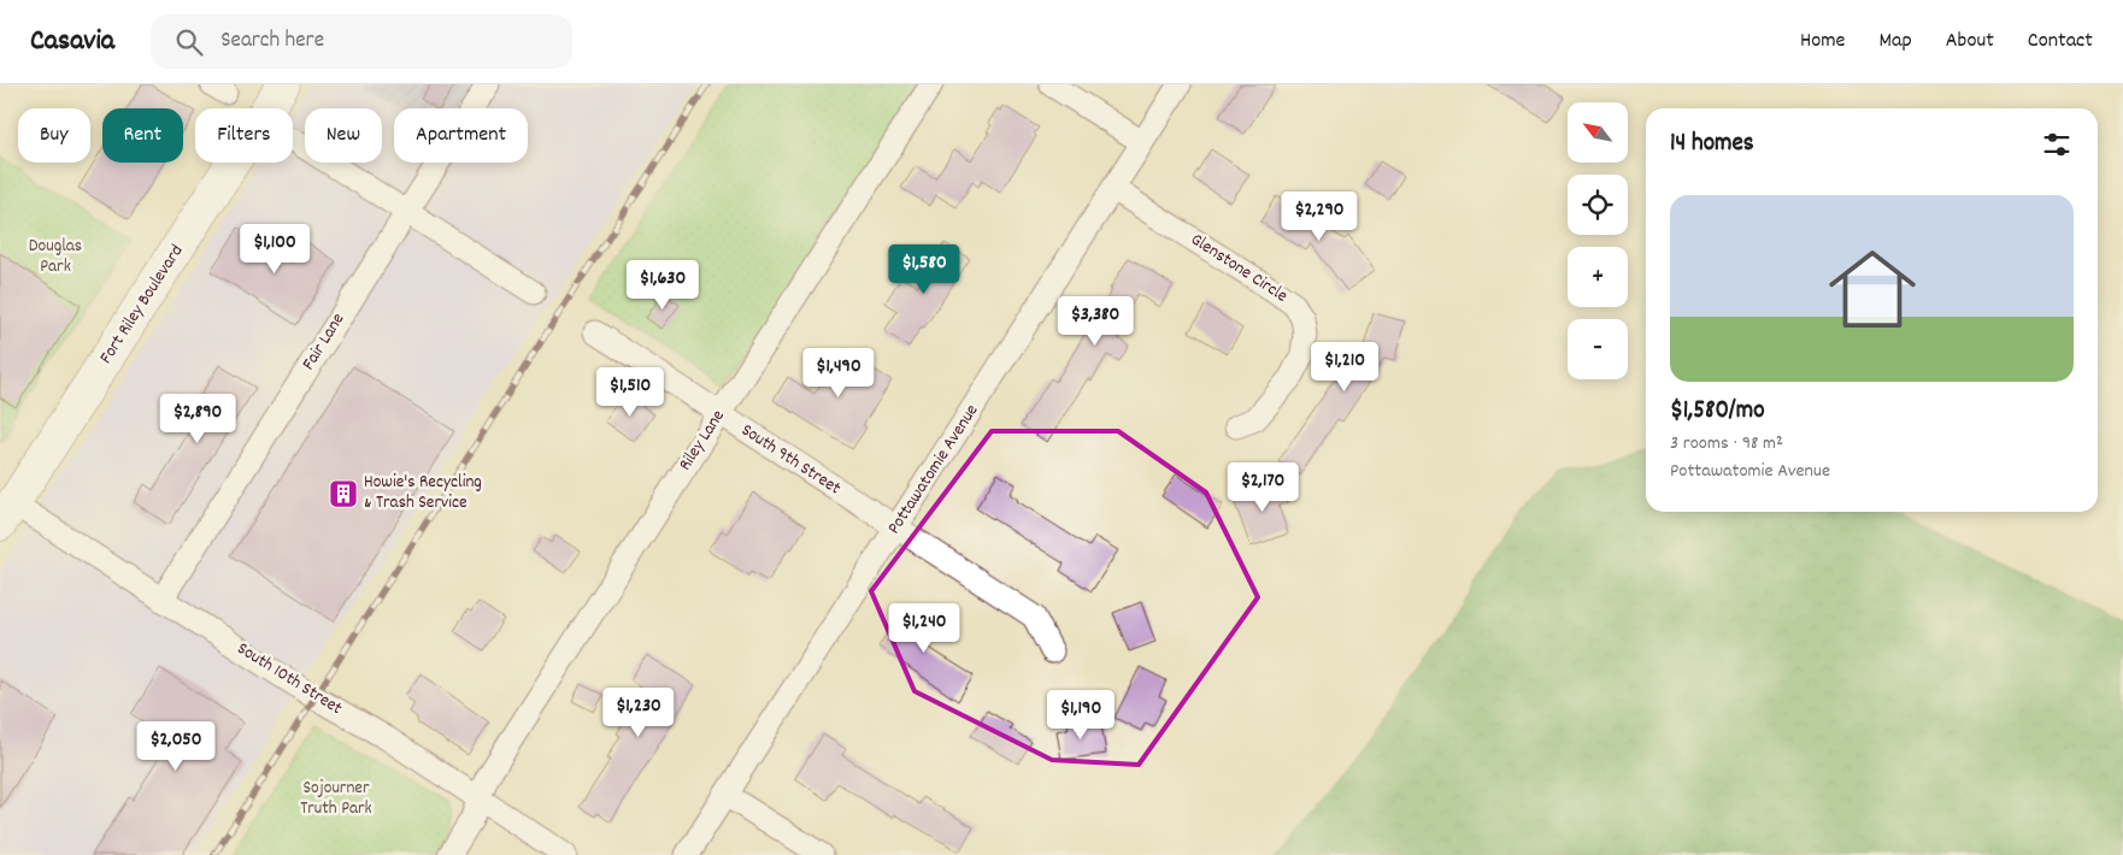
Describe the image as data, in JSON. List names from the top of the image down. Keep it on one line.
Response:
{"streets":{"highway":["Fort Riley Boulevard"],"street":["Glenstone Circle","Fair Lane","Riley Lane","South 9th Street","Pottawatomie Avenue","South 10th Street"]},"crossings":[["Glenstone Circle","Pottawatomie Avenue"],["Fort Riley Boulevard","South 10th Street"],["Fair Lane","South 10th Street"],["Riley Lane","South 9th Street"],["Riley Lane","South 10th Street"],["South 9th Street","Pottawatomie Avenue"]],"parks":["Douglas Park","Sojourner Truth Park"],"places":{"building":["Howie's Recycling & Trash Service"]},"north":"top left","page":{"header":"Casavia","search":"Search here","nav":["Home","Map","About","Contact"],"map_buttons":["+","−"],"chip":["Buy","Rent","Filters","New","Apartment"],"heading":"14 homes","list":[{"name":"$1,580/mo","note":"3 rooms · 98 m² · Pottawatomie Avenue"}],"price":["$2,290","$1,100","$1,580","$1,630","$3,380","$1,210","$1,490","$1,510","$2,890","$2,170","$1,240","$1,230","$1,190","$2,050"]}}
